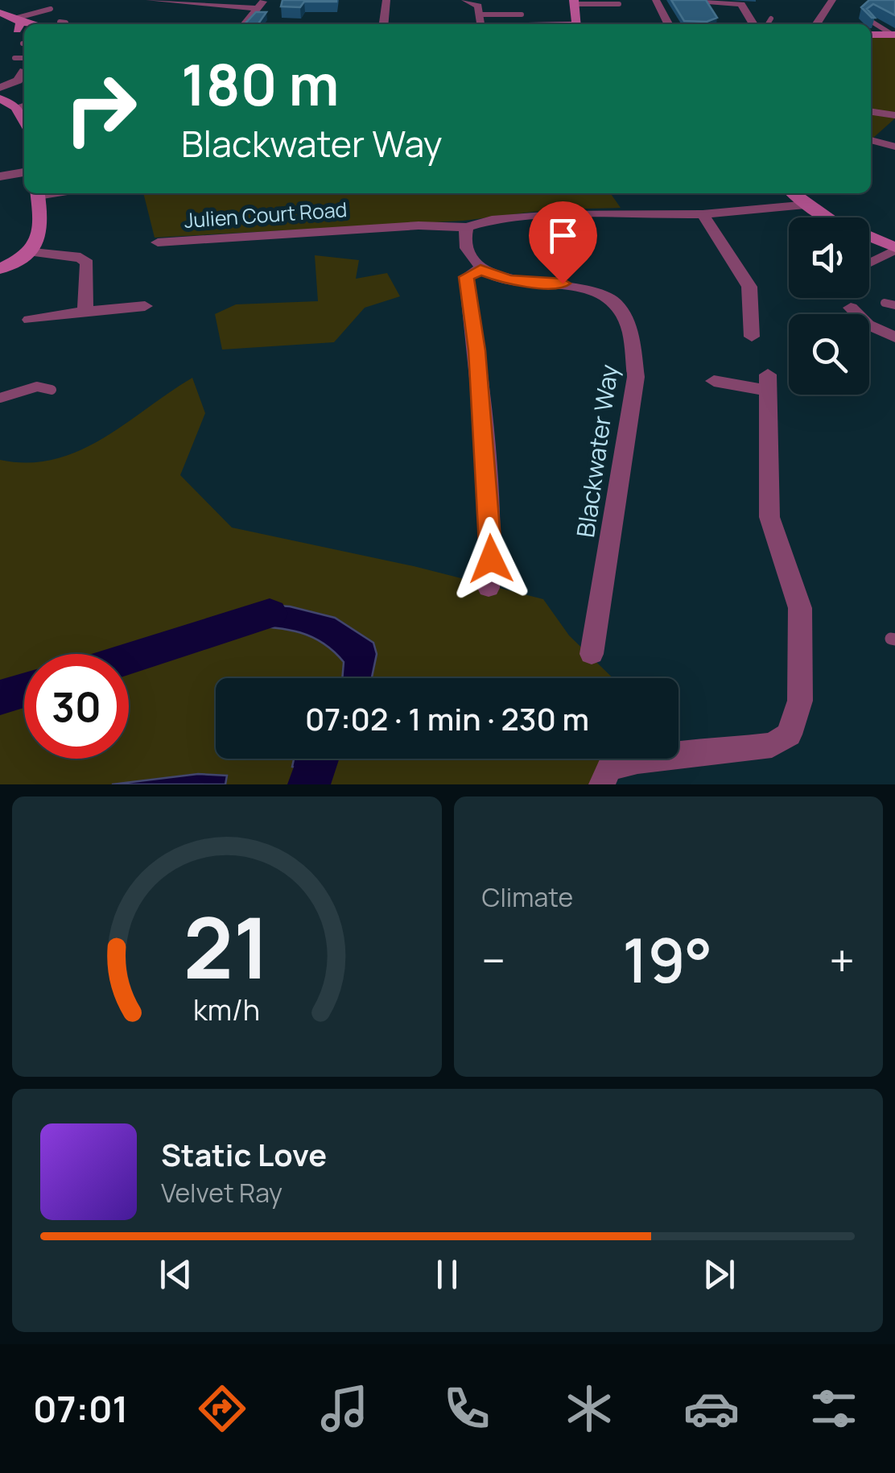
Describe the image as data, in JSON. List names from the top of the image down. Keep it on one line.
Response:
{"streets":{"street":["Julien Court Road","Blackwater Way"]},"page":{"turn":["180 m","Blackwater Way"],"limit":"30","trip":"07:02 · 1 min · 230 m","tile":"Climate","heat":["−","19°","+"],"song":["Static Love","Velvet Ray"],"tabs":"07:01","gauge":["21","km/h"]}}
